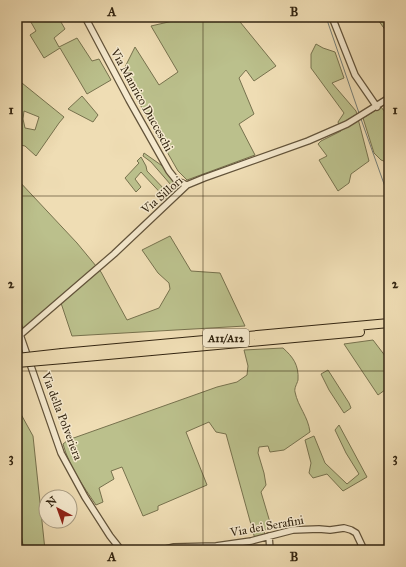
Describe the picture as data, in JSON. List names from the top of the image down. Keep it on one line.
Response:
{"streets":{"highway":["A11/A12"],"street":["Via Manrico Ducceschi","Via Sillori","Via della Polveriera","Via dei Serafini"]},"crossings":[["Via Manrico Ducceschi","Via Sillori"],["Via Sillori","Via della Polveriera"]],"north":"top left","grid":{"columns":["A","B"],"rows":["1","2","3"]}}
